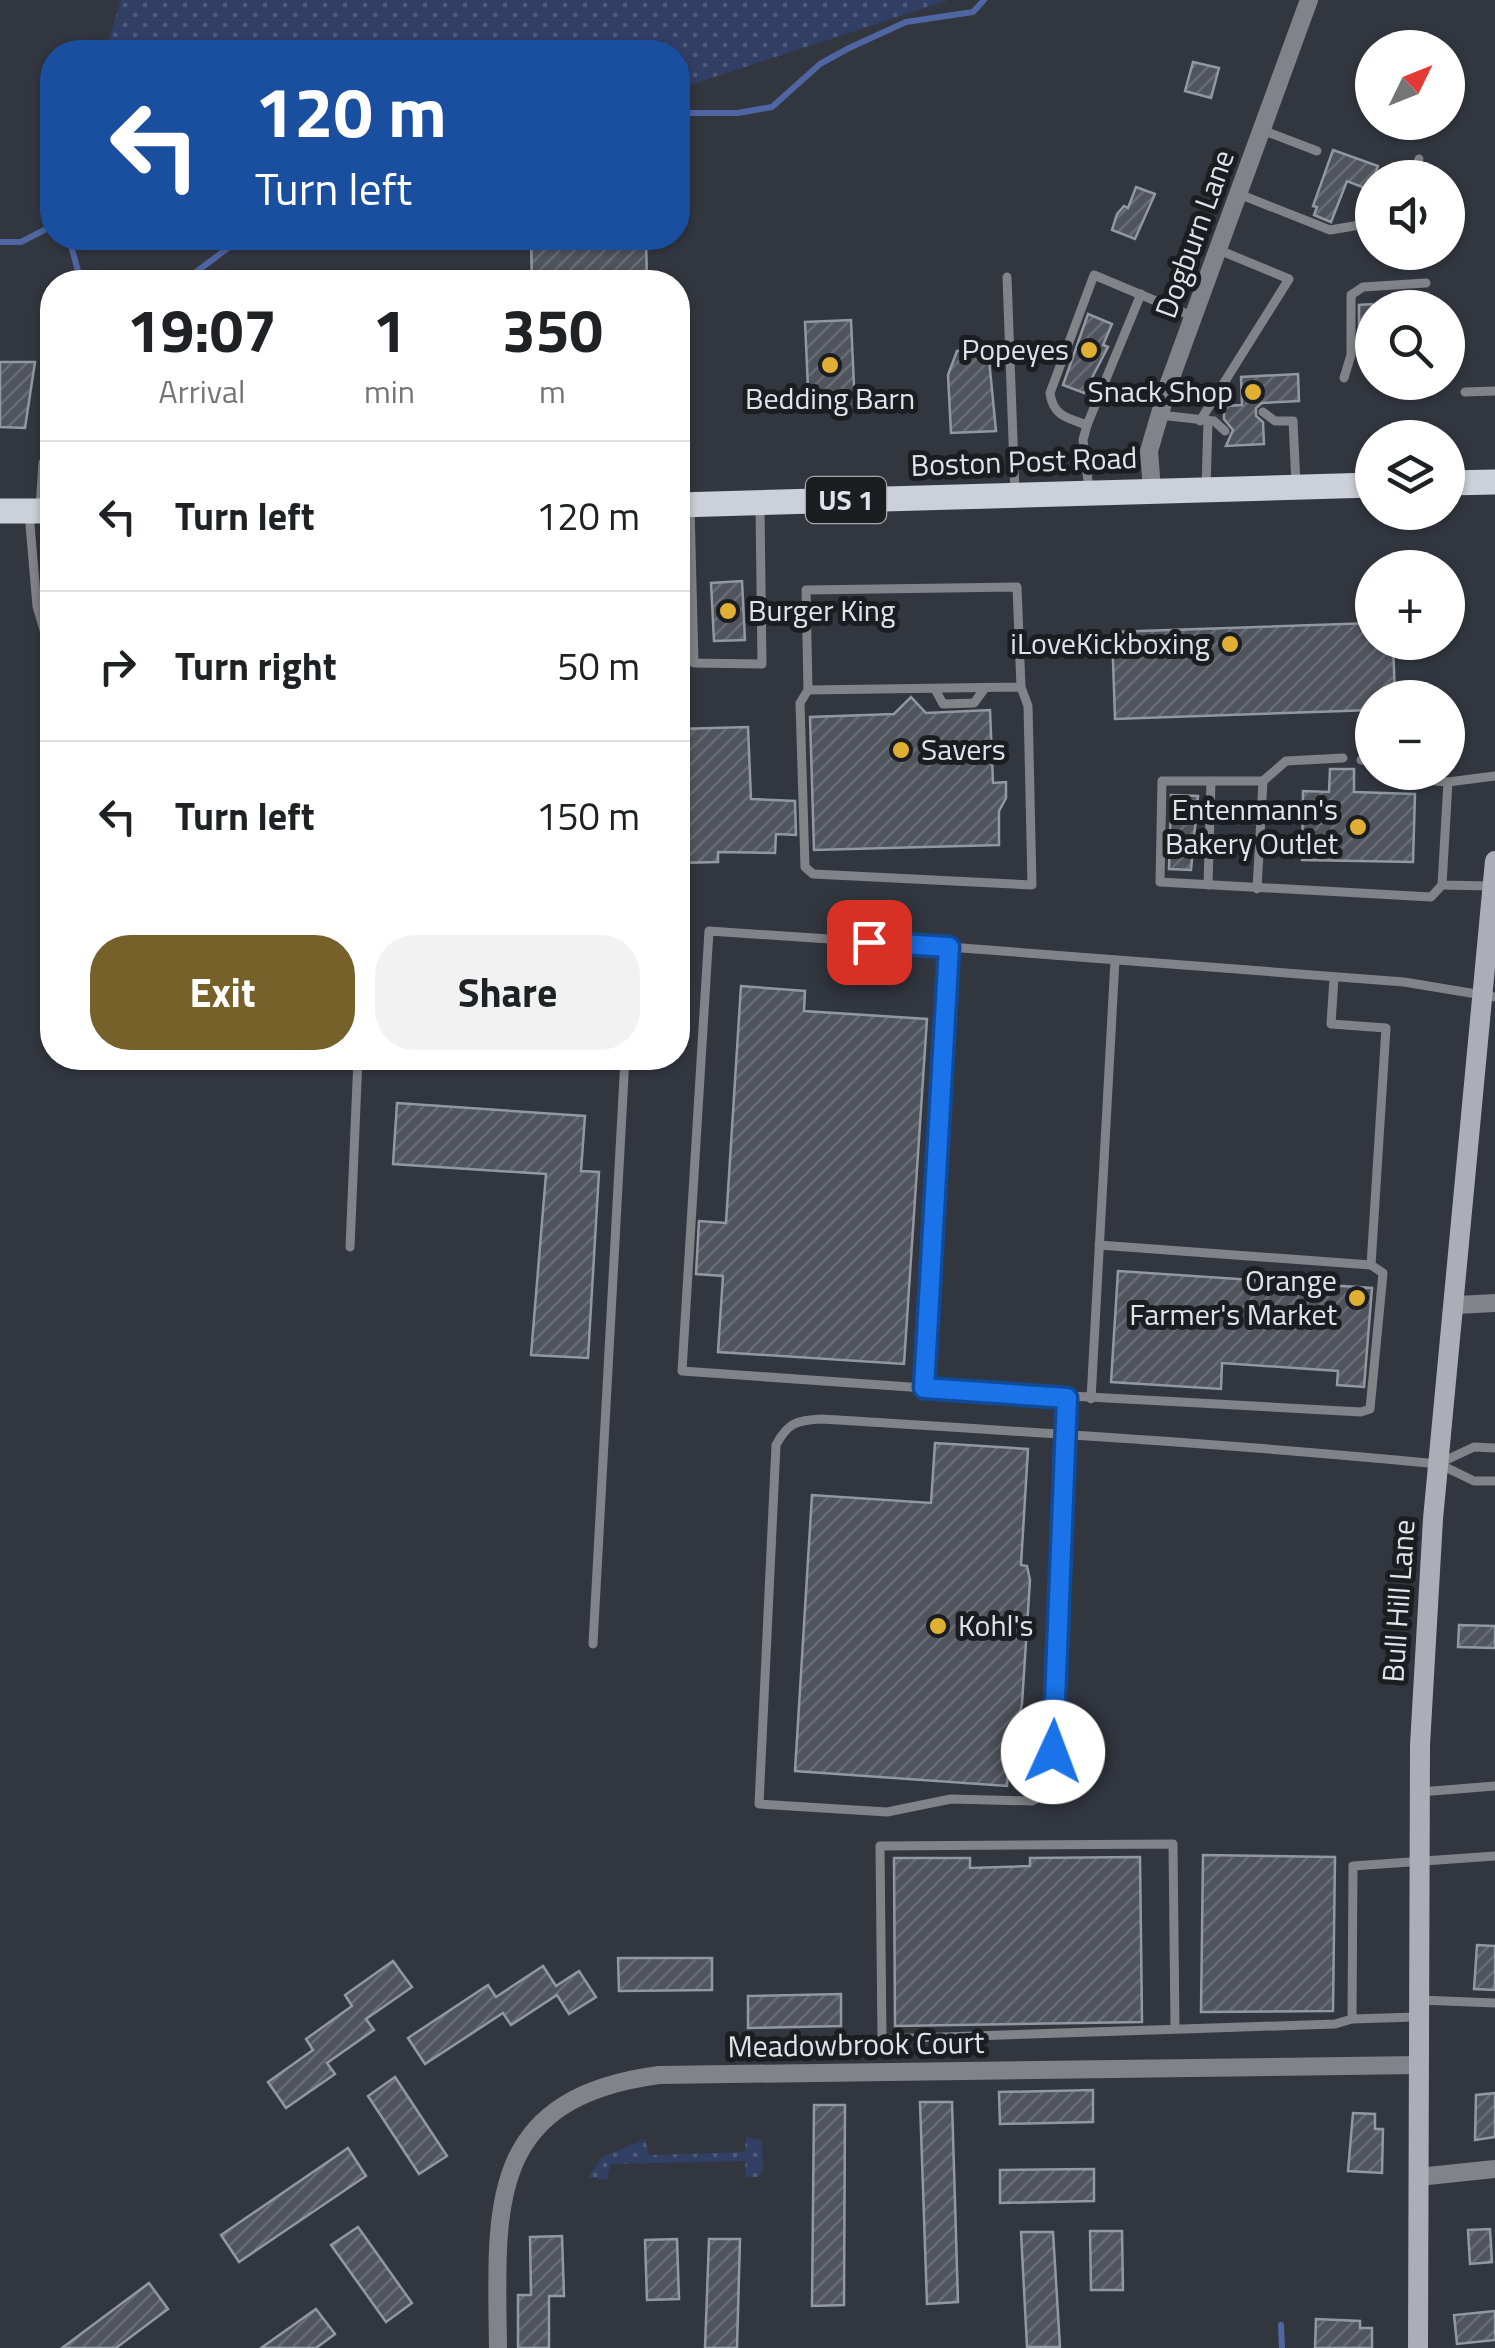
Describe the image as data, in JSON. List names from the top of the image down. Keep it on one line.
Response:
{"streets":{"main road":["Boston Post Road","US 1","Bull Hill Lane"],"street":["Dogburn Lane","Meadowbrook Court"]},"crossings":[["Dogburn Lane","Boston Post Road"],["Bull Hill Lane","Meadowbrook Court"]],"places":["Popeyes","Bedding Barn","Snack Shop","Burger King","iLoveKickboxing","Savers","Entenmann's Bakery Outlet","Orange Farmer's Market","Kohl's"],"north":"top right","page":{"map_buttons":["+","−"],"turn":["120 m","Turn left"],"eta":["19:07","Arrival","1","min","350","m"],"list":[{"name":"Turn left","value":"120 m"},{"name":"Turn right","value":"50 m"},{"name":"Turn left","value":"150 m"}],"buttons":["Exit","Share"]}}
